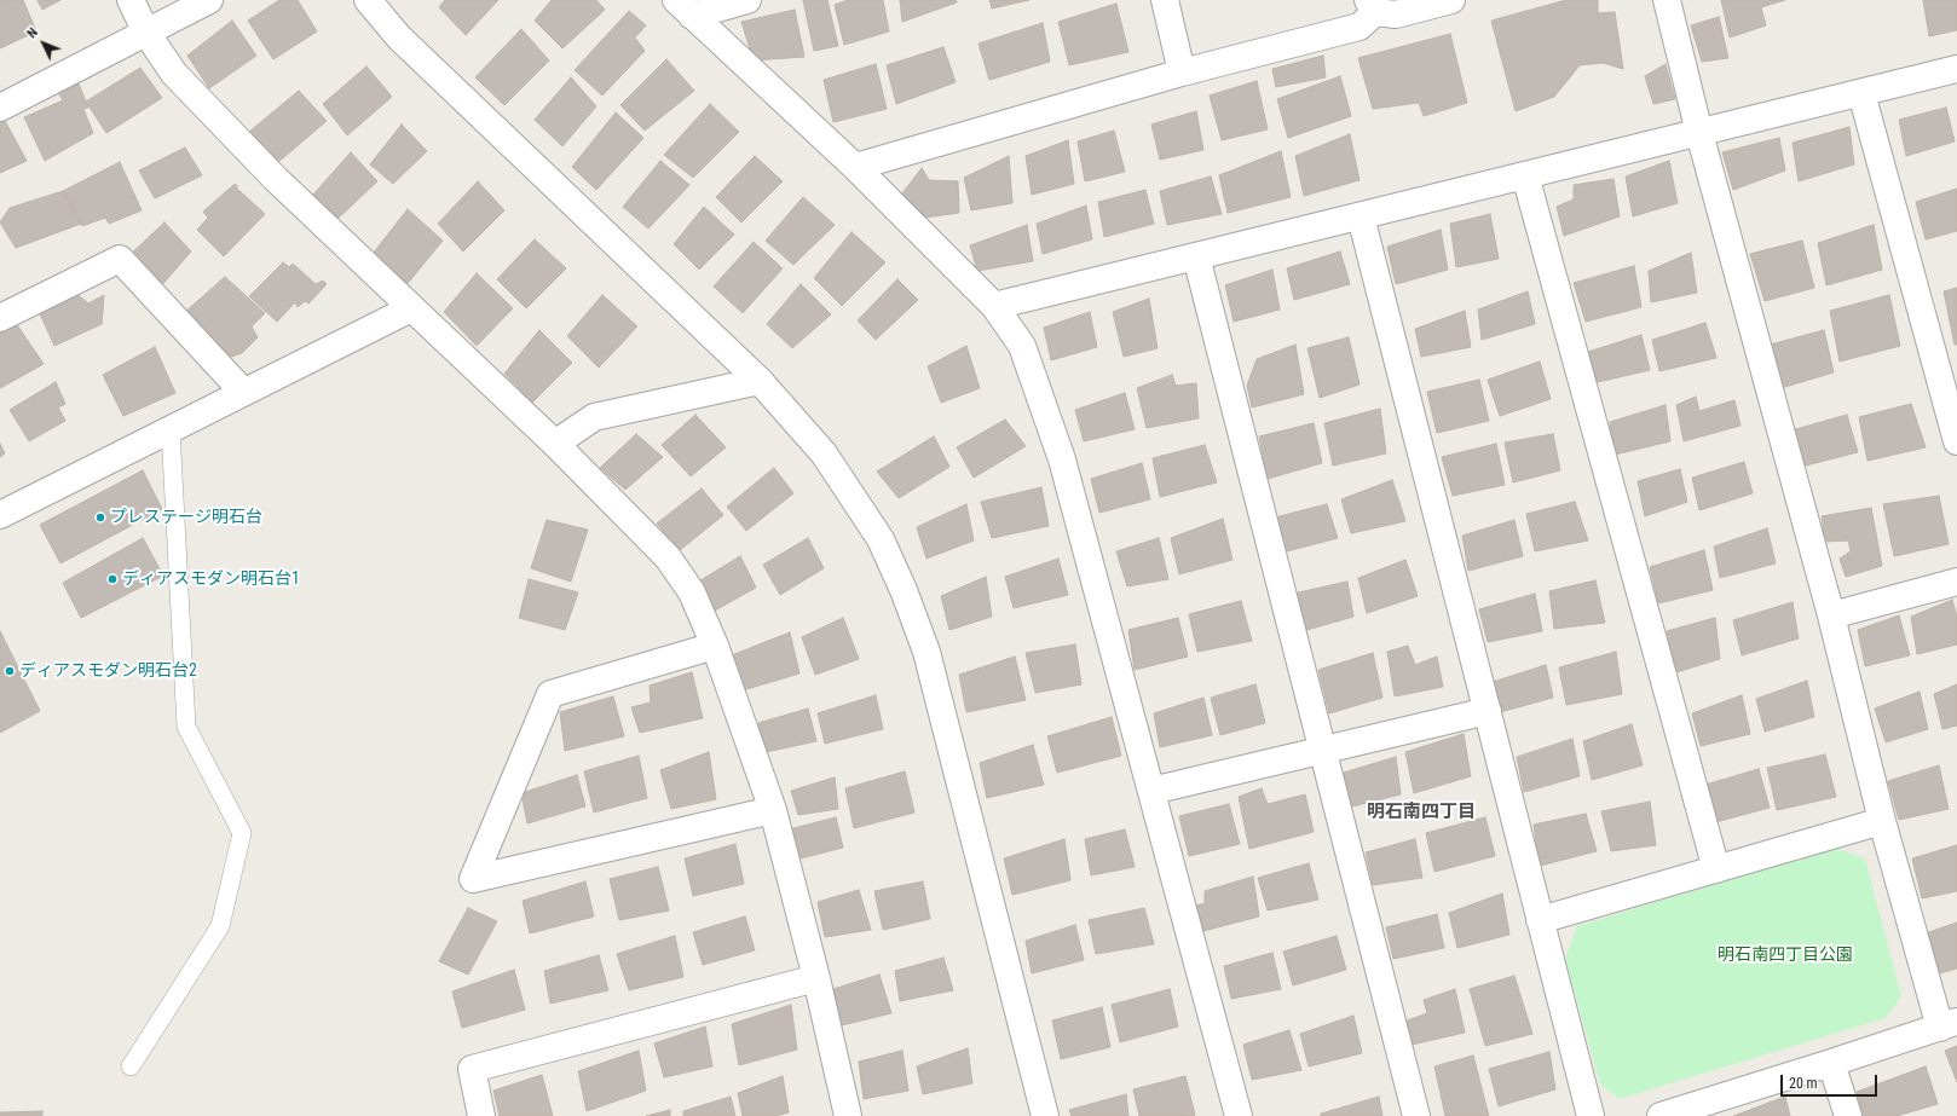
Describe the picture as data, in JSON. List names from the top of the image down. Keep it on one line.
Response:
{"districts":["明石南四丁目"],"parks":["明石南四丁目公園"],"places":["プレステージ明石台","ディアスモダン明石台1","ディアスモダン明石台2"],"scale_bar":"20 m","north":"top left"}
